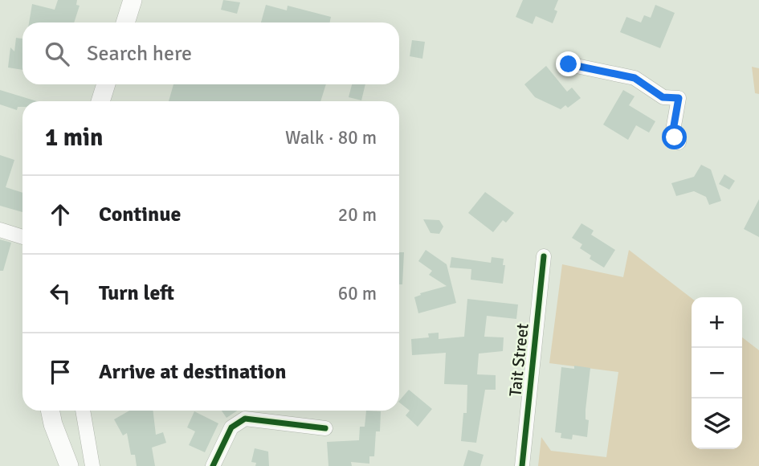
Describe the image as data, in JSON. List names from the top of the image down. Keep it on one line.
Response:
{"streets":{"street":["Tait Street"]},"page":{"search":"Search here","heading":["1 min","Walk · 80 m"],"list":[["Continue","20 m"],["Turn left","60 m"],"Arrive at destination"],"map_buttons":["+","−"]}}
